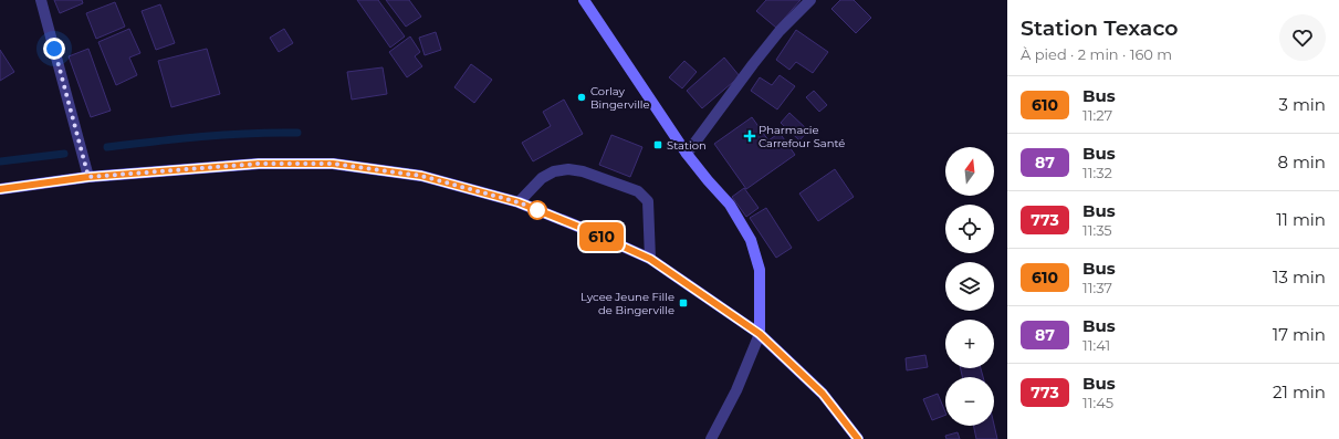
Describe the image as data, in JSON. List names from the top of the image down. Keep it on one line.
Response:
{"places":{"other":["Corlay Bingerville"],"health":["Pharmacie Carrefour Santé"],"transit":["Station","Lycee Jeune Fille de Bingerville"]},"lines":["bus line 610"],"north":"top","page":{"on_map":"610","heading":["Station Texaco","À pied · 2 min · 160 m"],"list":[{"mark":"610","name":"Bus","note":"11:27","value":"3 min"},{"mark":"87","name":"Bus","note":"11:32","value":"8 min"},{"mark":"773","name":"Bus","note":"11:35","value":"11 min"},{"mark":"610","name":"Bus","note":"11:37","value":"13 min"},{"mark":"87","name":"Bus","note":"11:41","value":"17 min"},{"mark":"773","name":"Bus","note":"11:45","value":"21 min"}],"map_buttons":["+","−"]}}
